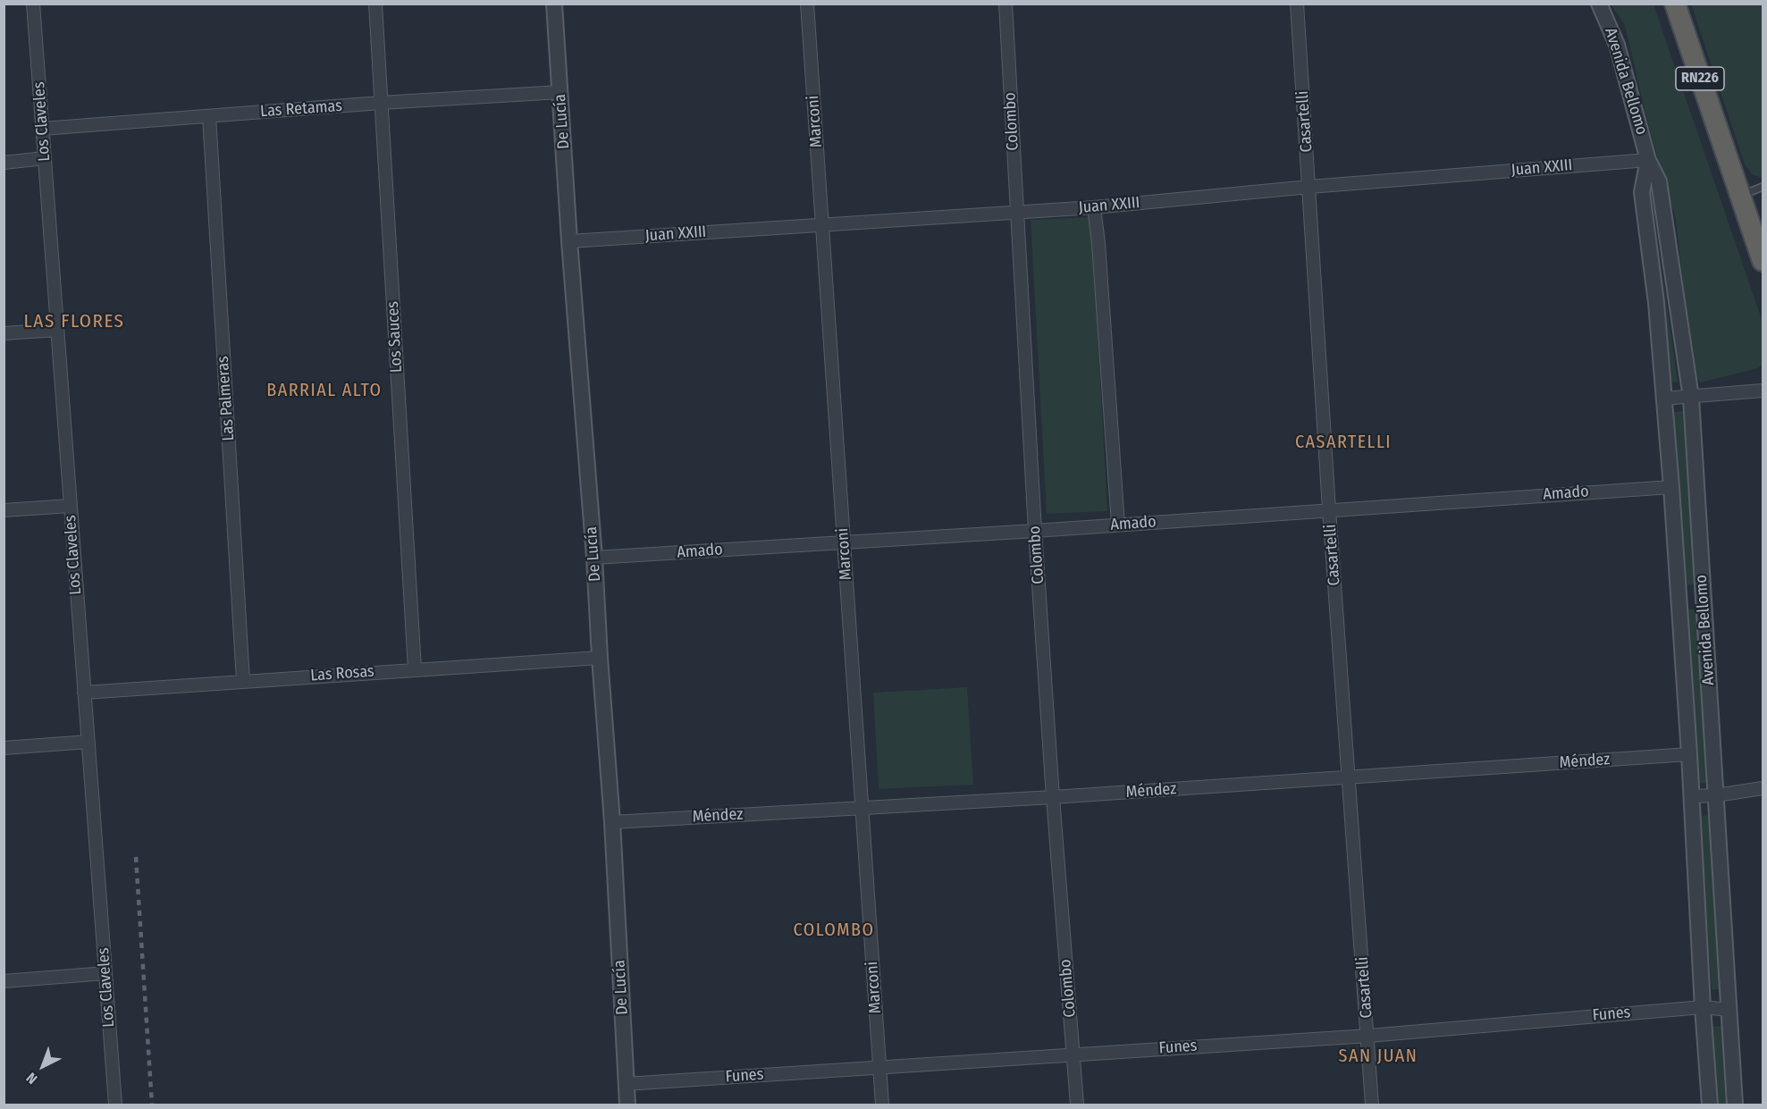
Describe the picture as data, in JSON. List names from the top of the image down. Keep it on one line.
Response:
{"streets":{"highway":["RN226"],"street":["Avenida Bellomo","Las Retamas","Los Claveles","De Lucía","Marconi","Colombo","Casartelli","Juan XXIII","Los Sauces","Las Palmeras","Amado","Las Rosas","Méndez","Funes"]},"crossings":[["Avenida Bellomo","Juan XXIII"],["Avenida Bellomo","Amado"],["Avenida Bellomo","Méndez"],["Avenida Bellomo","Funes"],["Las Retamas","Los Claveles"],["Las Retamas","De Lucía"],["Las Retamas","Los Sauces"],["Las Retamas","Las Palmeras"],["Los Claveles","Las Rosas"],["De Lucía","Juan XXIII"],["De Lucía","Amado"],["De Lucía","Las Rosas"],["De Lucía","Méndez"],["De Lucía","Funes"],["Marconi","Juan XXIII"],["Marconi","Amado"],["Marconi","Méndez"],["Marconi","Funes"],["Colombo","Juan XXIII"],["Colombo","Amado"],["Colombo","Méndez"],["Colombo","Funes"],["Casartelli","Juan XXIII"],["Casartelli","Amado"],["Casartelli","Méndez"],["Casartelli","Funes"],["Los Sauces","Las Rosas"],["Las Palmeras","Las Rosas"]],"districts":["LAS FLORES","BARRIAL ALTO","CASARTELLI","COLOMBO","SAN JUAN"],"north":"bottom left"}
